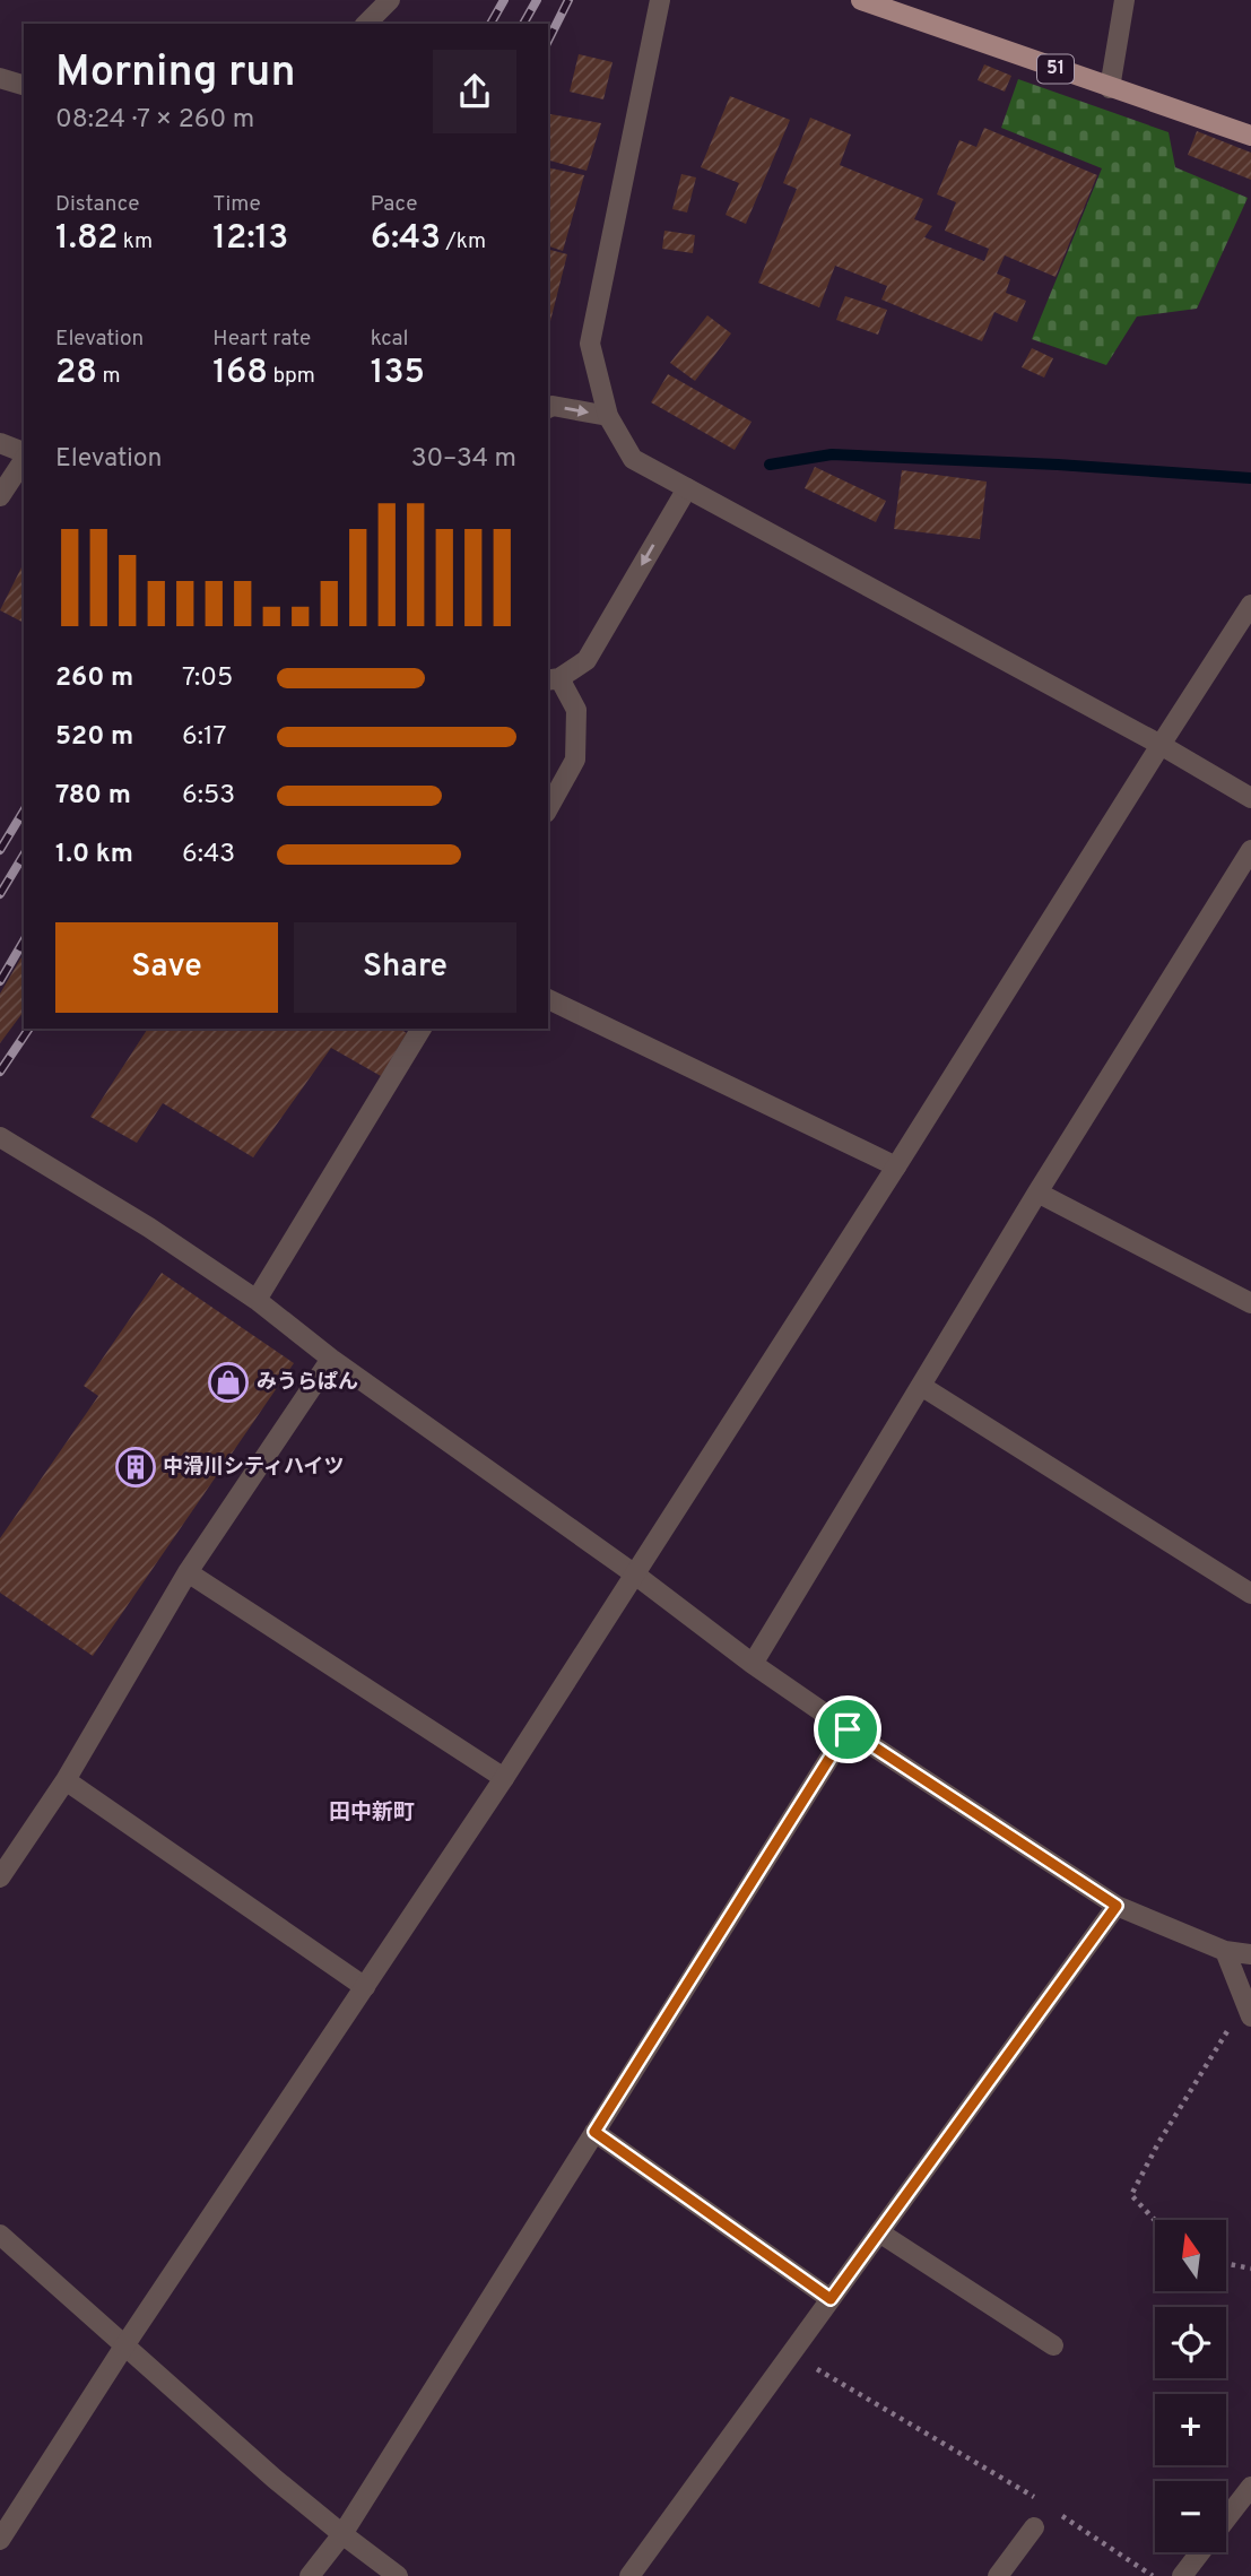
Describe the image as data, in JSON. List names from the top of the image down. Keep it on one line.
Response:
{"streets":{"main road":["51"]},"districts":["田中新町"],"places":{"shop":["みうらぱん"],"building":["中滑川シティハイツ"]},"north":"top","page":{"heading":["Morning run","08:24 · 7 × 260 m"],"stats":[["Distance","1.82 km"],["Time","12:13"],["Pace","6:43 /km"],["Elevation","28 m"],["Heart rate","168 bpm"],["kcal","135"]],"chart":["Elevation","30–34 m"],"list":[{"name":"260 m","note":"7:05"},{"name":"520 m","note":"6:17"},{"name":"780 m","note":"6:53"},{"name":"1.0 km","note":"6:43"}],"buttons":["Save","Share"],"map_buttons":["+","−"]}}
